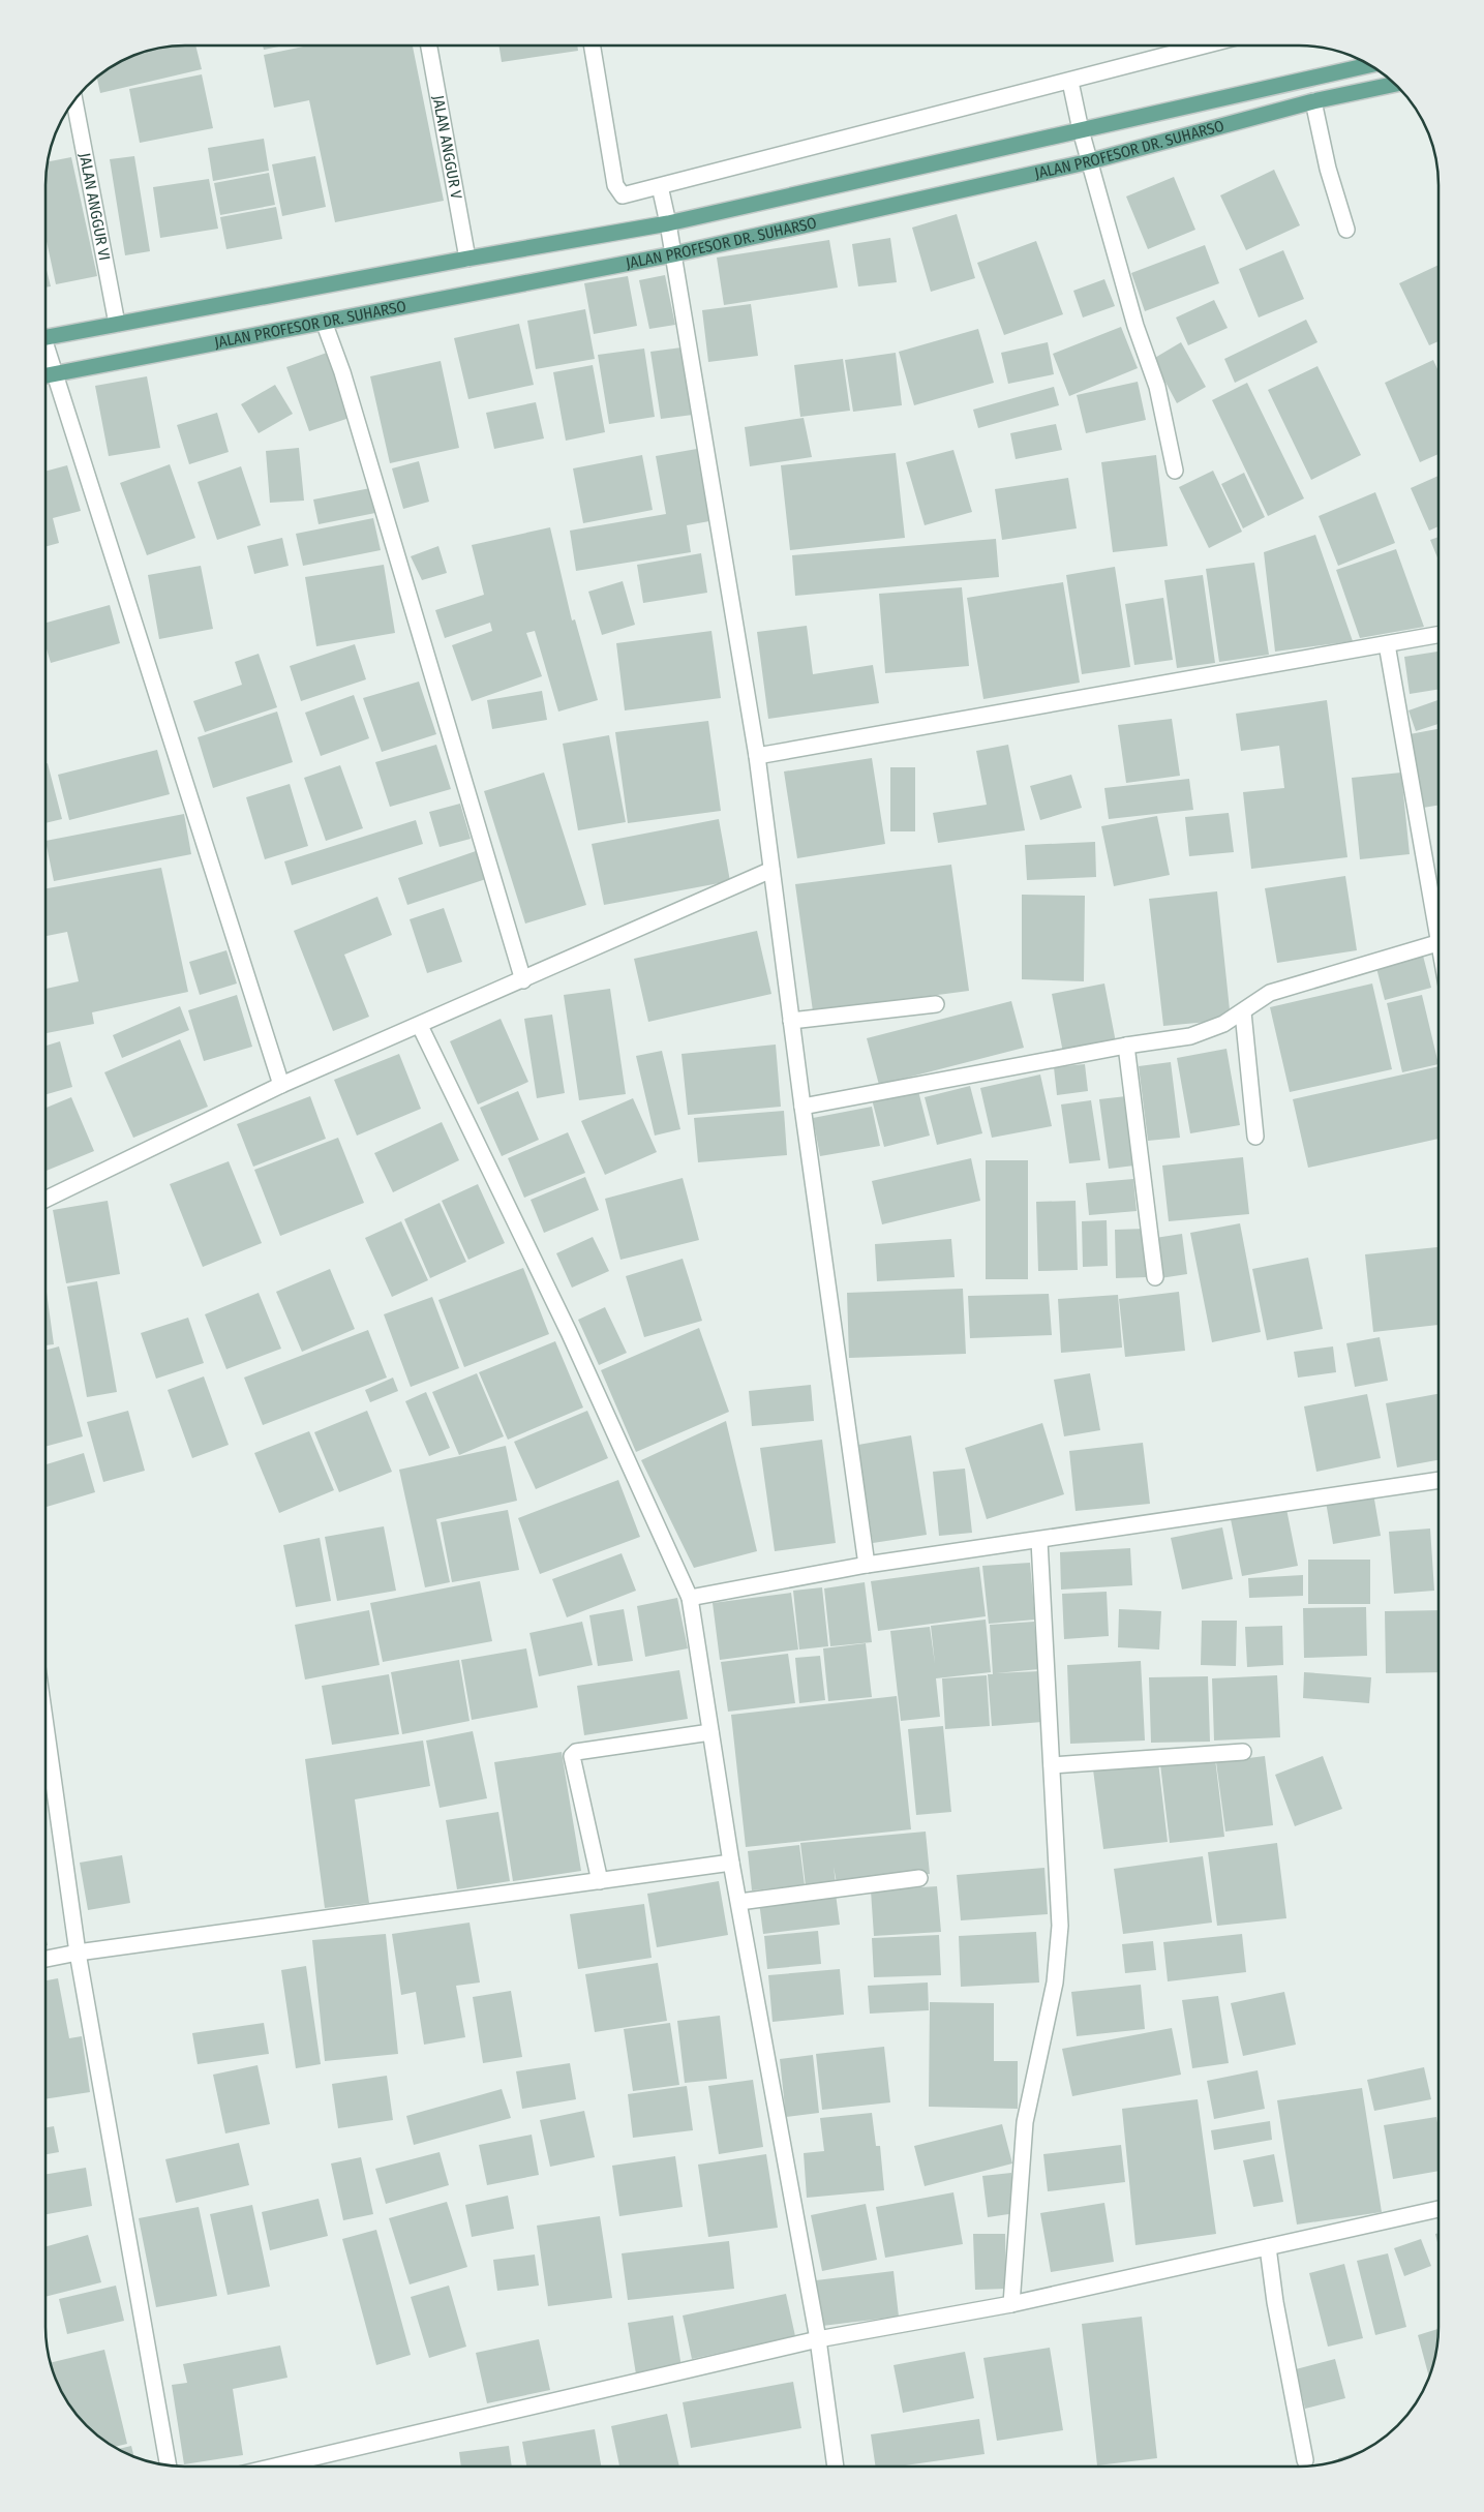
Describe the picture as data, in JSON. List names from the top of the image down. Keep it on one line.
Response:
{"streets":{"main road":["JALAN PROFESOR DR. SUHARSO"],"street":["JALAN ANGGUR V","JALAN ANGGUR VI"]},"crossings":[["JALAN ANGGUR V","JALAN PROFESOR DR. SUHARSO"],["JALAN PROFESOR DR. SUHARSO","JALAN ANGGUR VI"]]}
